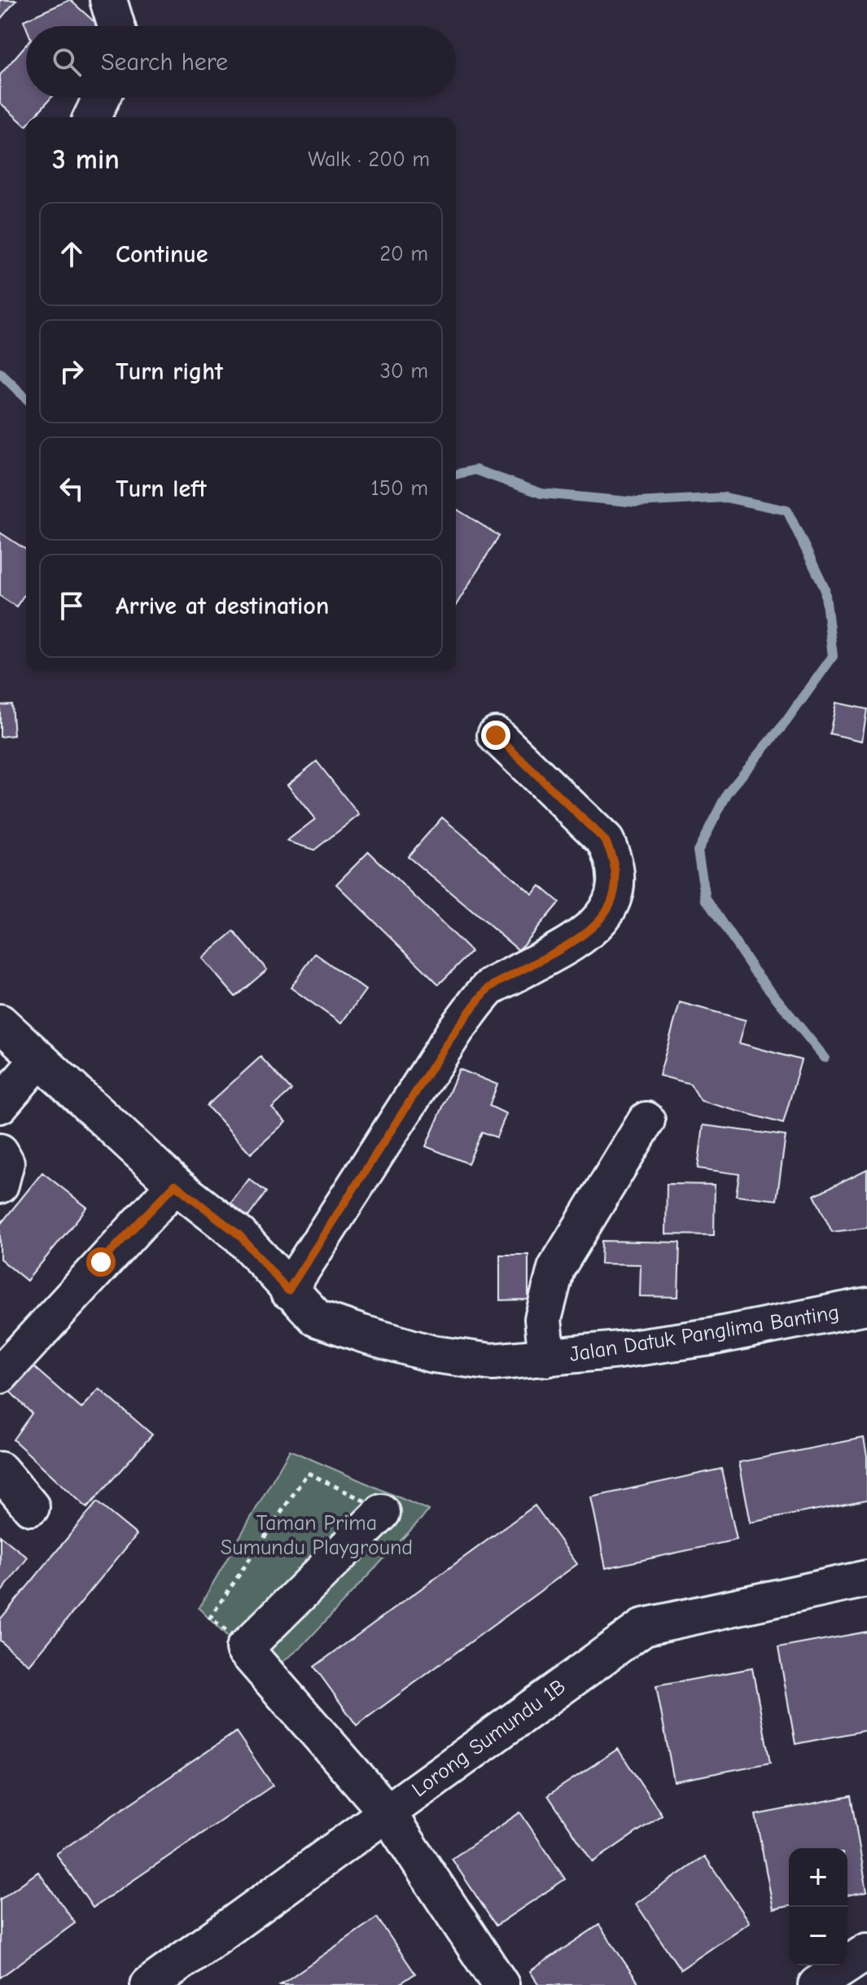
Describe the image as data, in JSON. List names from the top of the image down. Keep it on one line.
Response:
{"streets":{"street":["Jalan Datuk Panglima Banting","Lorong Sumundu 1B"]},"parks":["Taman Prima Sumundu Playground"],"page":{"search":"Search here","heading":["3 min","Walk · 200 m"],"list":[["Continue","20 m"],["Turn right","30 m"],["Turn left","150 m"],"Arrive at destination"],"map_buttons":["+","−"]}}
